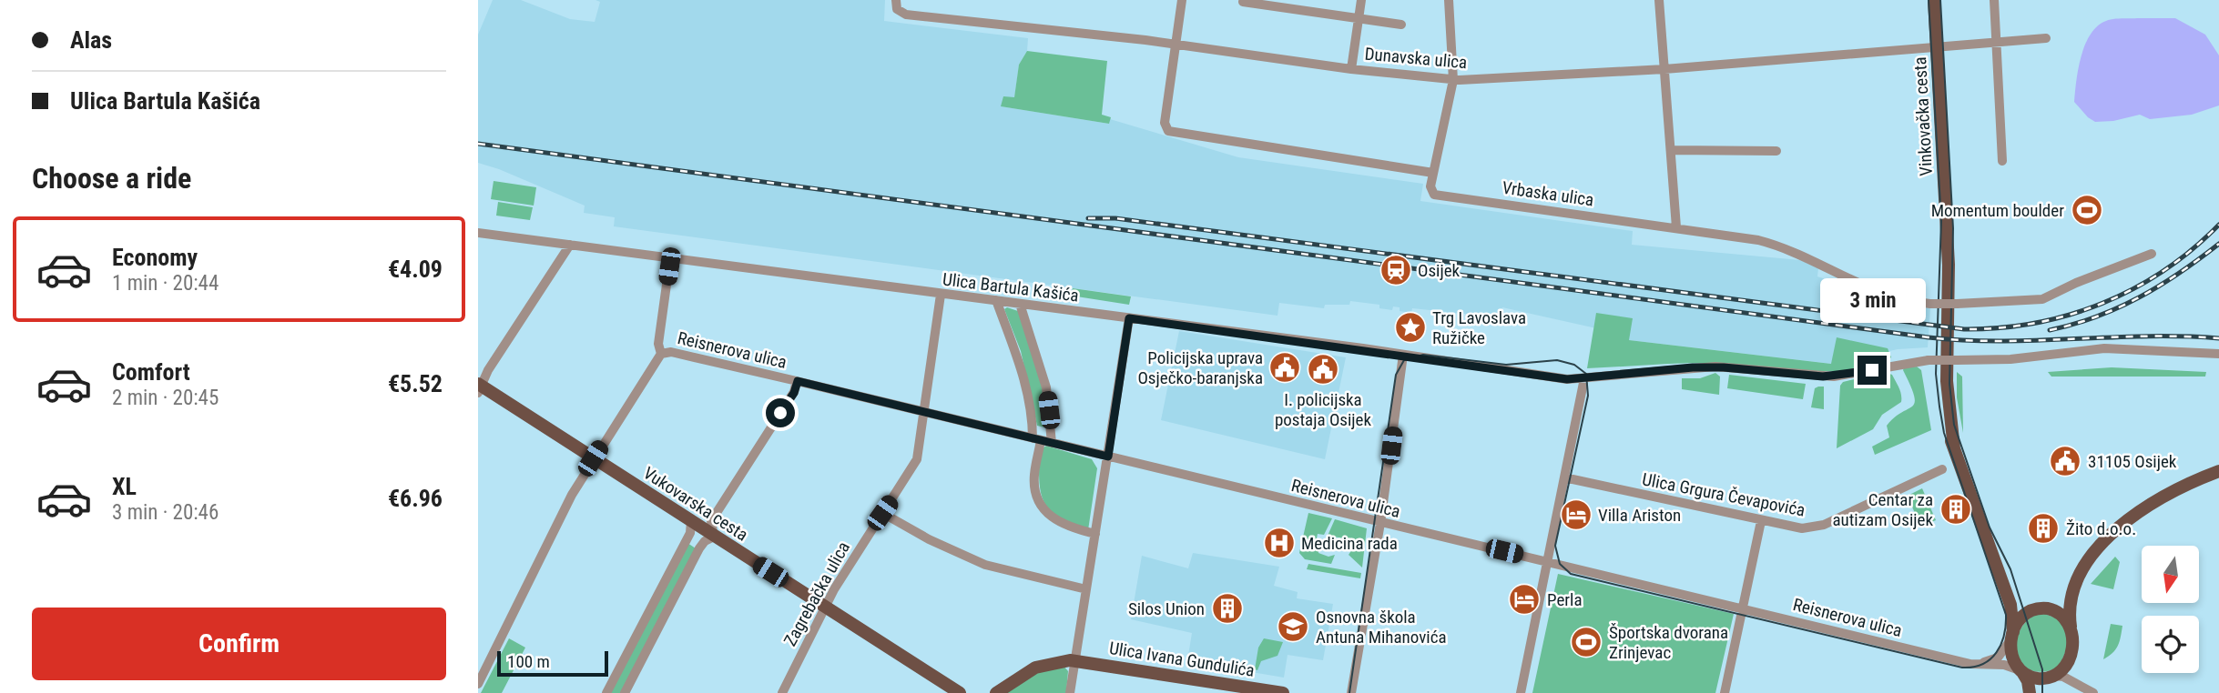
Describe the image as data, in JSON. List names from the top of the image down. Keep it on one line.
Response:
{"streets":{"main road":["Vinkovačka cesta","Vukovarska cesta","Ulica Ivana Gundulića"],"street":["Dunavska ulica","Vrbaska ulica","Ulica Bartula Kašića","Reisnerova ulica","Ulica Grgura Čevapovića","Zagrebačka ulica"]},"crossings":[["Dunavska ulica","Vinkovačka cesta"],["Vinkovačka cesta","Reisnerova ulica"],["Ulica Bartula Kašića","Zagrebačka ulica"],["Reisnerova ulica","Zagrebačka ulica"],["Vukovarska cesta","Zagrebačka ulica"]],"places":{"sports":["Momentum boulder","Športska dvorana Zrinjevac"],"station":["Osijek"],"place":["Trg Lavoslava Ružičke"],"public building":["Policijska uprava Osječko-baranjska","I. policijska postaja Osijek","31105 Osijek"],"building":["Centar za autizam Osijek","Žito d.o.o.","Silos Union"],"hotel":["Villa Ariston","Perla"],"hospital":["Medicina rada"],"school or university":["Osnovna škola Antuna Mihanovića"]},"scale_bar":"100 m","north":"bottom","page":{"banner":["Alas","Ulica Bartula Kašića"],"heading":"Choose a ride","list":[{"name":"Economy","note":"1 min · 20:44","value":"€4.09"},{"name":"Comfort","note":"2 min · 20:45","value":"€5.52"},{"name":"XL","note":"3 min · 20:46","value":"€6.96"}],"bubble":"3 min","buttons":"Confirm","scale":"100 m"}}
